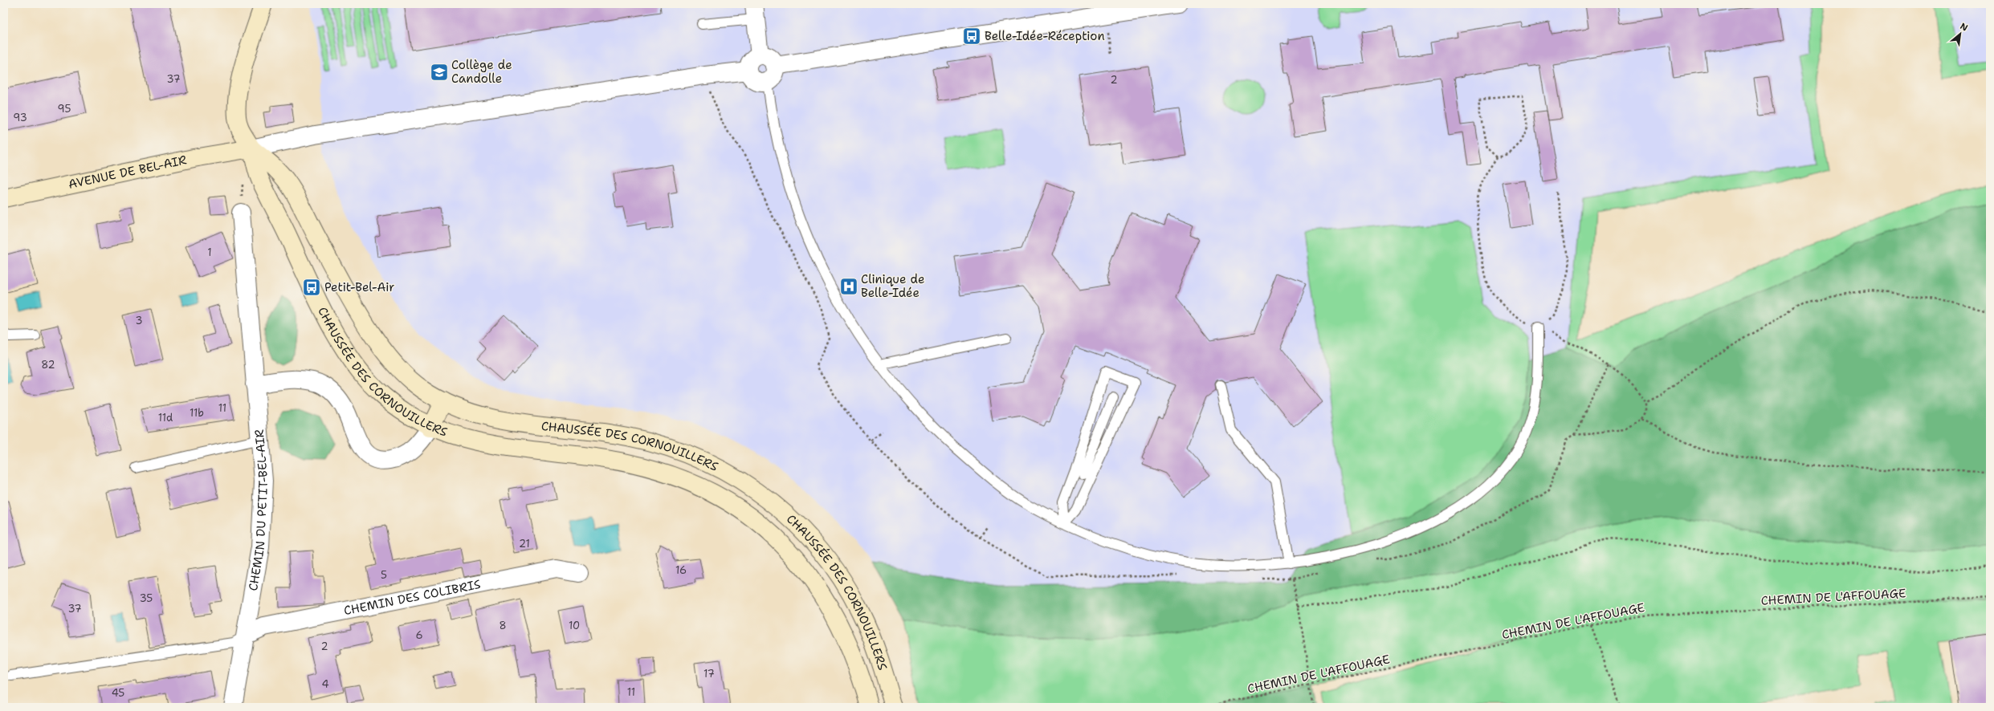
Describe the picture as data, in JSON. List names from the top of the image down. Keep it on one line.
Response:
{"streets":{"street":["AVENUE DE BEL-AIR","CHAUSSÉE DES CORNOUILLERS","CHEMIN DU PETIT-BEL-AIR","CHEMIN DES COLIBRIS"],"path":["CHEMIN DE L'AFFOUAGE"]},"crossings":[["AVENUE DE BEL-AIR","CHAUSSÉE DES CORNOUILLERS"],["CHEMIN DU PETIT-BEL-AIR","CHEMIN DES COLIBRIS"]],"places":{"bus stop":["Belle-Idée-Réception","Petit-Bel-Air"],"school or university":["Collège de Candolle"],"hospital":["Clinique de Belle-Idée"]},"house_numbers":["37","2","95","93","1","3","82","11","11b","11d","21","16","5","35","37","8","10","6","2","17","4","11","45"],"north":"top right"}
